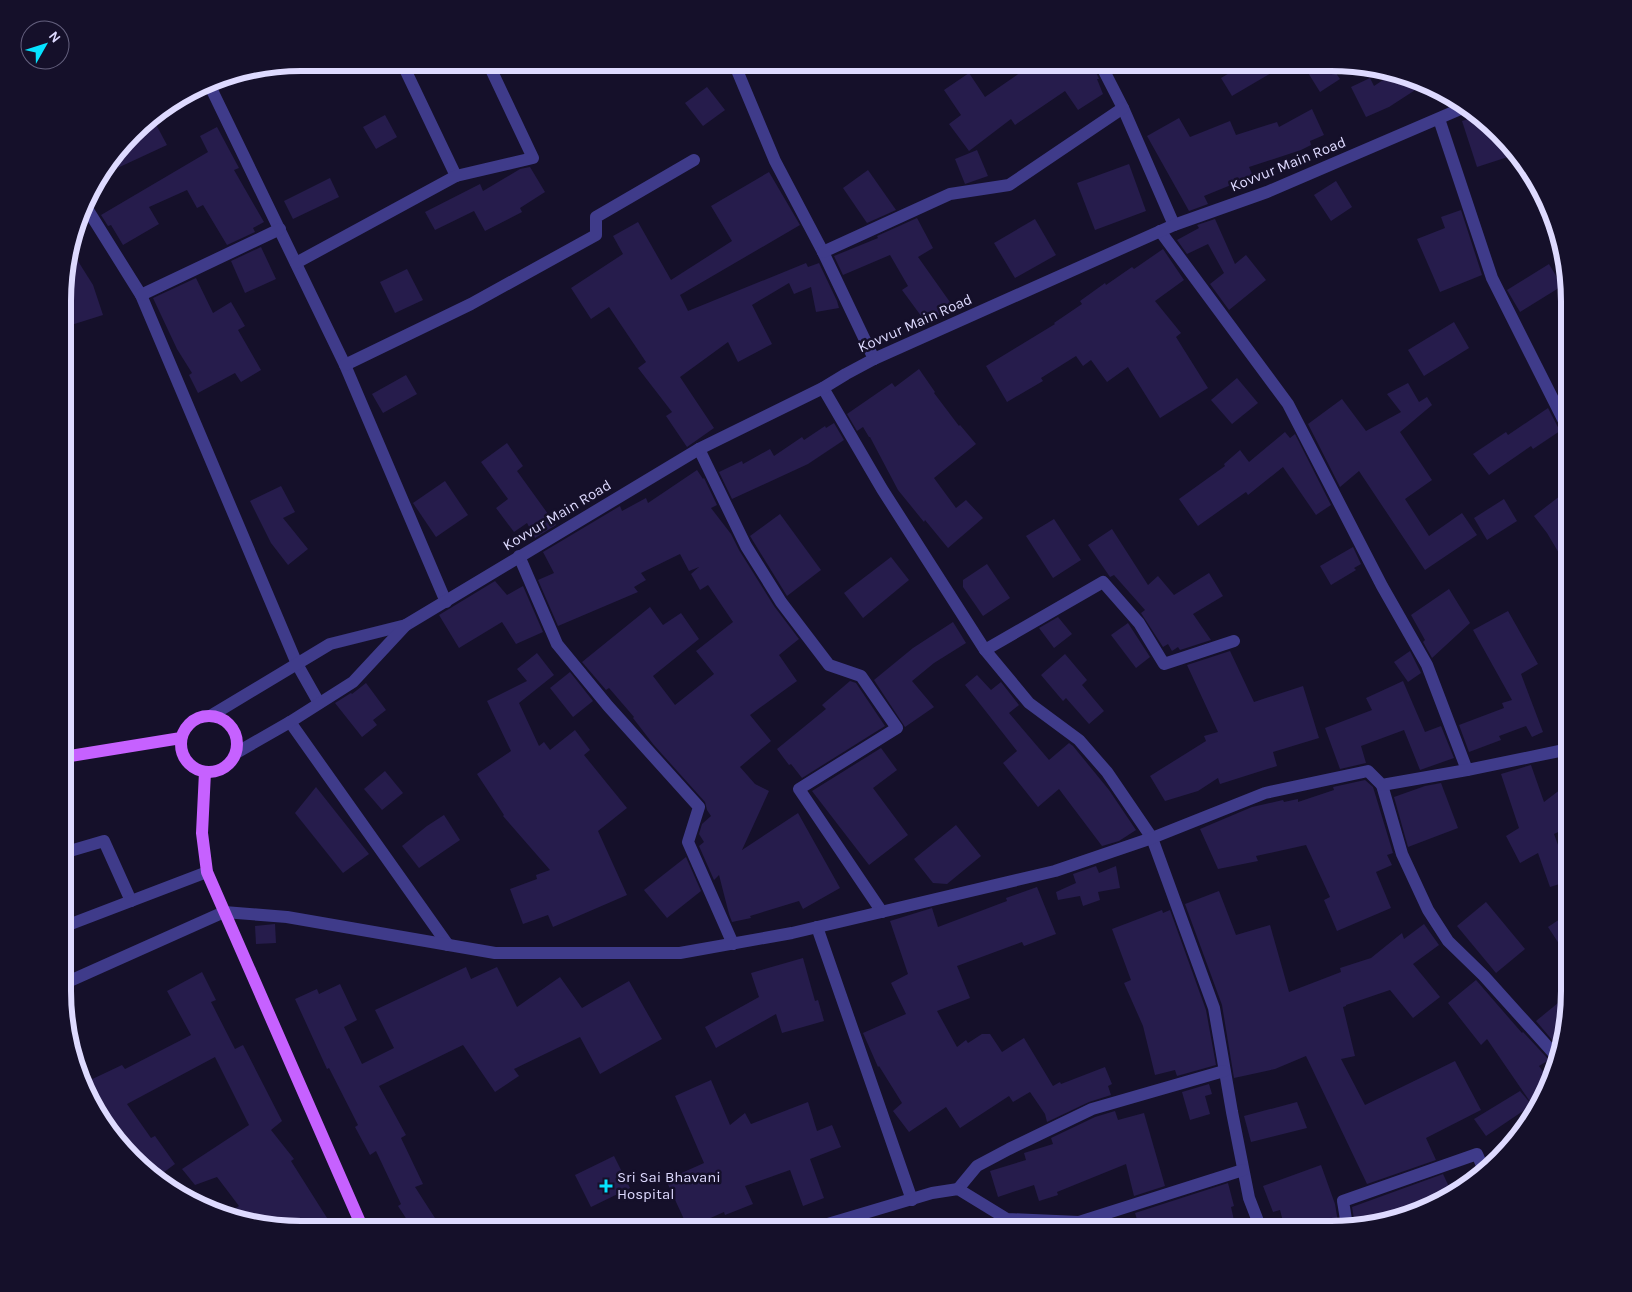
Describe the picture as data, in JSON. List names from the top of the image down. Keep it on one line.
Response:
{"streets":{"street":["Kovvur Main Road"]},"places":{"health":["Sri Sai Bhavani Hospital"]},"north":"top right"}
